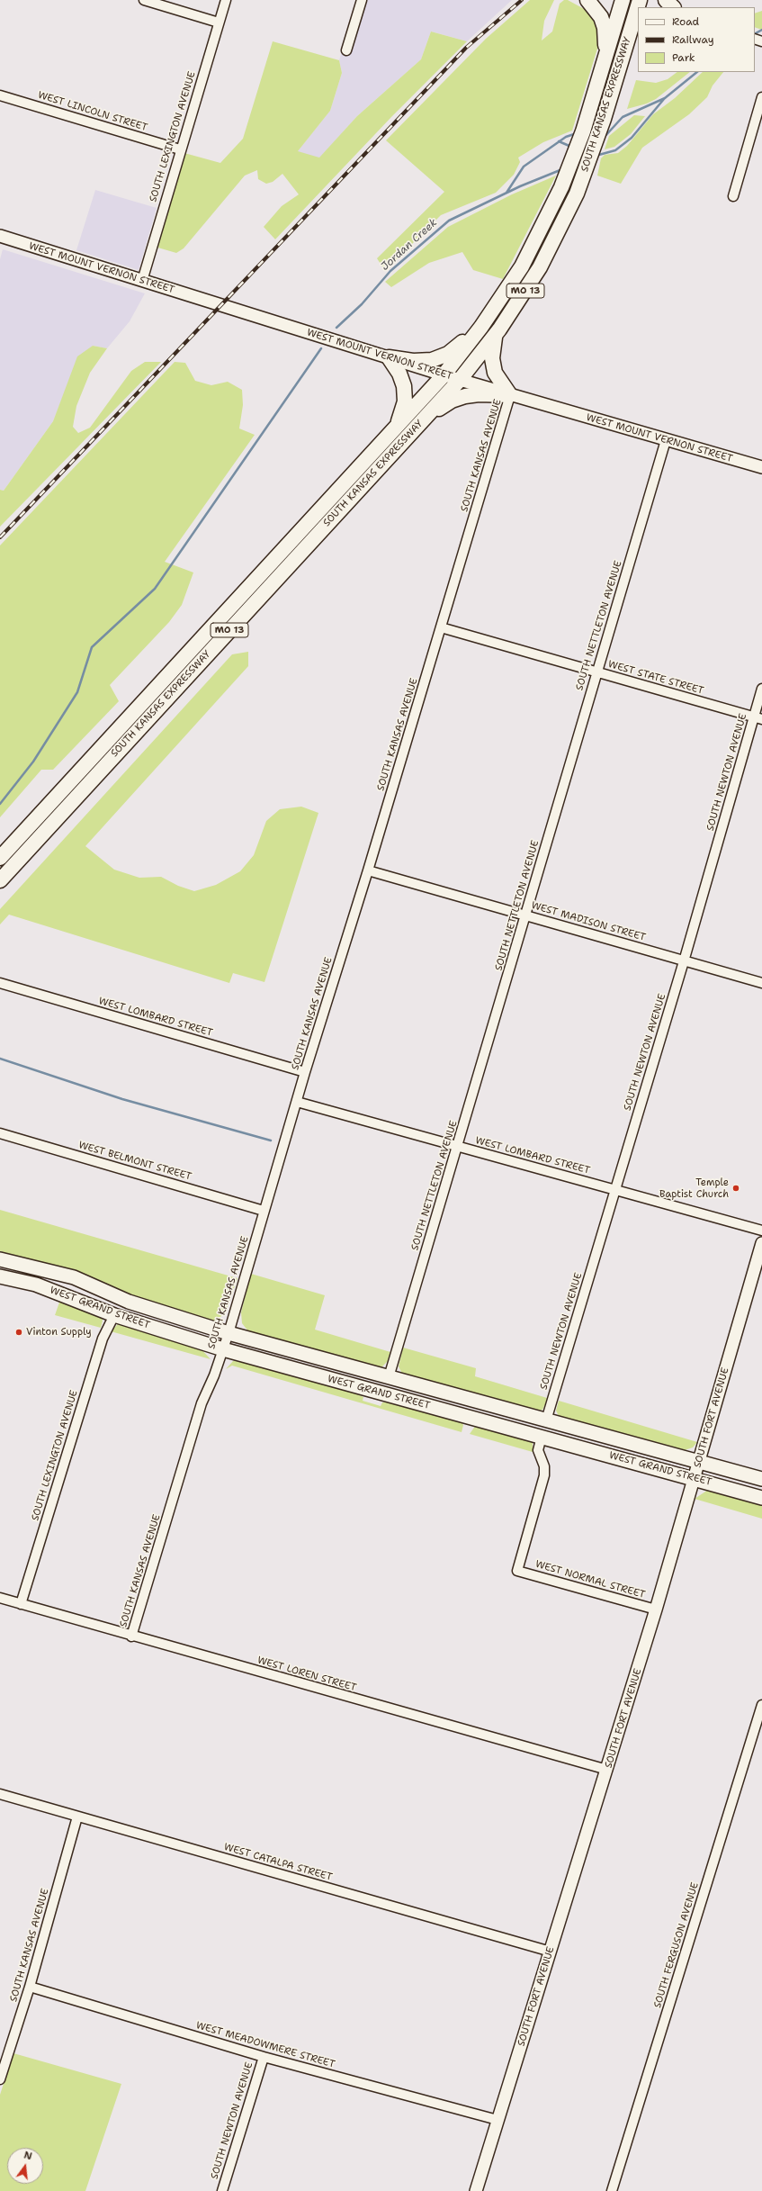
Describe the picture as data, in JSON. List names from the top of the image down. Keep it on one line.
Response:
{"streets":{"main road":["SOUTH KANSAS EXPRESSWAY","MO 13","WEST GRAND STREET"],"street":["WEST LINCOLN STREET","SOUTH LEXINGTON AVENUE","WEST MOUNT VERNON STREET","SOUTH KANSAS AVENUE","SOUTH NETTLETON AVENUE","WEST STATE STREET","SOUTH NEWTON AVENUE","WEST MADISON STREET","WEST LOMBARD STREET","WEST BELMONT STREET","SOUTH FORT AVENUE","WEST NORMAL STREET","WEST LOREN STREET","WEST CATALPA STREET","SOUTH FERGUSON AVENUE","WEST MEADOWMERE STREET"]},"crossings":[["SOUTH KANSAS EXPRESSWAY","WEST MOUNT VERNON STREET"],["WEST LINCOLN STREET","SOUTH LEXINGTON AVENUE"],["SOUTH LEXINGTON AVENUE","WEST MOUNT VERNON STREET"],["SOUTH LEXINGTON AVENUE","WEST GRAND STREET"],["SOUTH LEXINGTON AVENUE","WEST LOREN STREET"],["WEST MOUNT VERNON STREET","SOUTH KANSAS AVENUE"],["WEST MOUNT VERNON STREET","SOUTH NETTLETON AVENUE"],["SOUTH KANSAS AVENUE","WEST STATE STREET"],["SOUTH KANSAS AVENUE","WEST MADISON STREET"],["SOUTH KANSAS AVENUE","WEST LOMBARD STREET"],["SOUTH KANSAS AVENUE","WEST BELMONT STREET"],["SOUTH KANSAS AVENUE","WEST GRAND STREET"],["SOUTH KANSAS AVENUE","WEST LOREN STREET"],["SOUTH KANSAS AVENUE","WEST CATALPA STREET"],["SOUTH KANSAS AVENUE","WEST MEADOWMERE STREET"],["SOUTH NETTLETON AVENUE","WEST STATE STREET"],["SOUTH NETTLETON AVENUE","WEST MADISON STREET"],["SOUTH NETTLETON AVENUE","WEST LOMBARD STREET"],["SOUTH NETTLETON AVENUE","WEST GRAND STREET"],["WEST STATE STREET","SOUTH NEWTON AVENUE"],["SOUTH NEWTON AVENUE","WEST MADISON STREET"],["SOUTH NEWTON AVENUE","WEST LOMBARD STREET"],["SOUTH NEWTON AVENUE","WEST GRAND STREET"],["SOUTH NEWTON AVENUE","WEST MEADOWMERE STREET"],["WEST GRAND STREET","SOUTH FORT AVENUE"],["WEST GRAND STREET","WEST NORMAL STREET"],["SOUTH FORT AVENUE","WEST NORMAL STREET"],["SOUTH FORT AVENUE","WEST LOREN STREET"],["SOUTH FORT AVENUE","WEST CATALPA STREET"],["SOUTH FORT AVENUE","WEST MEADOWMERE STREET"]],"water":["Jordan Creek"],"places":["Temple Baptist Church","Vinton Supply"],"legend":["Road","Railway","Park"],"north":"top"}
